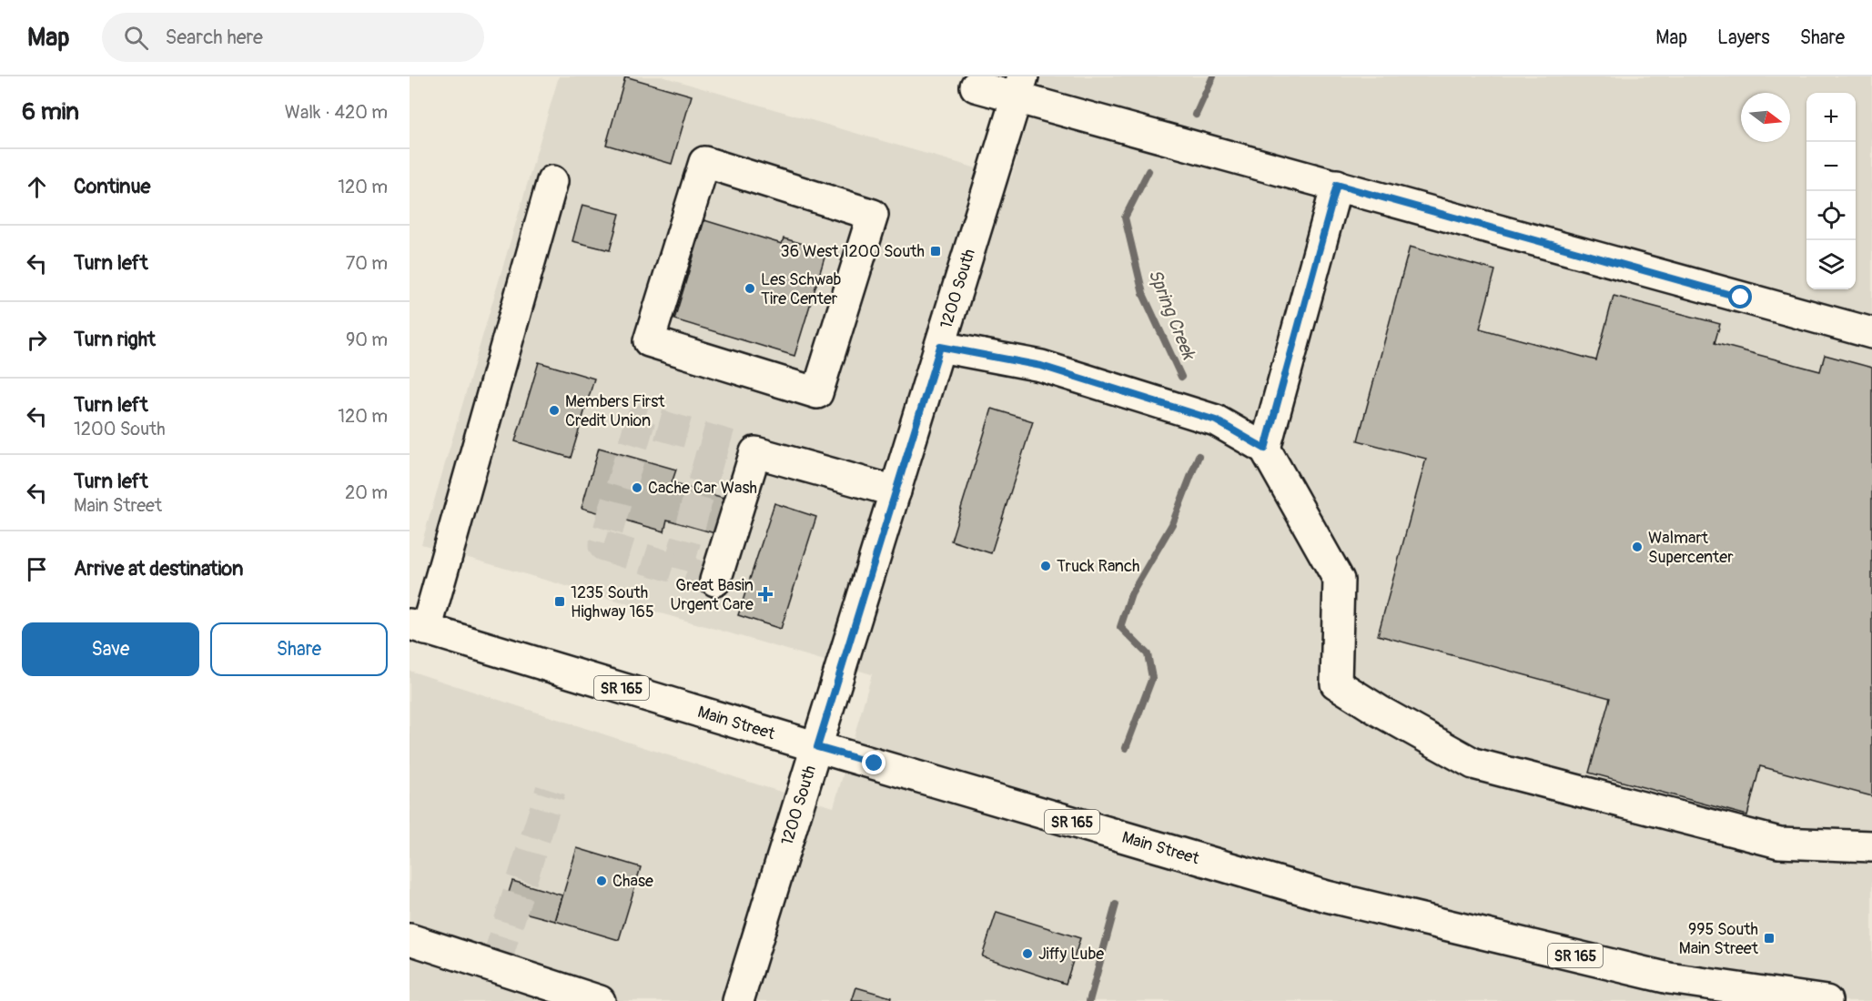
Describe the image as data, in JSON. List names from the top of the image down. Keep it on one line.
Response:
{"streets":{"main road":["1200 South","SR 165","Main Street"]},"crossings":[["1200 South","Main Street"]],"water":["Spring Creek"],"places":{"transit":["36 West 1200 South","1235 South Highway 165","995 South Main Street"],"other":["Les Schwab Tire Center","Members First Credit Union","Cache Car Wash","Walmart Supercenter","Truck Ranch","Chase","Jiffy Lube"],"health":["Great Basin Urgent Care"]},"north":"right","page":{"header":"Map","search":"Search here","nav":["Map","Layers","Share"],"heading":["6 min","Walk · 420 m"],"map_buttons":["+","−"],"list":[["Continue","120 m"],["Turn left","70 m"],["Turn right","90 m"],["Turn left","1200 South","120 m"],["Turn left","Main Street","20 m"],"Arrive at destination"],"buttons":["Save","Share"]}}
